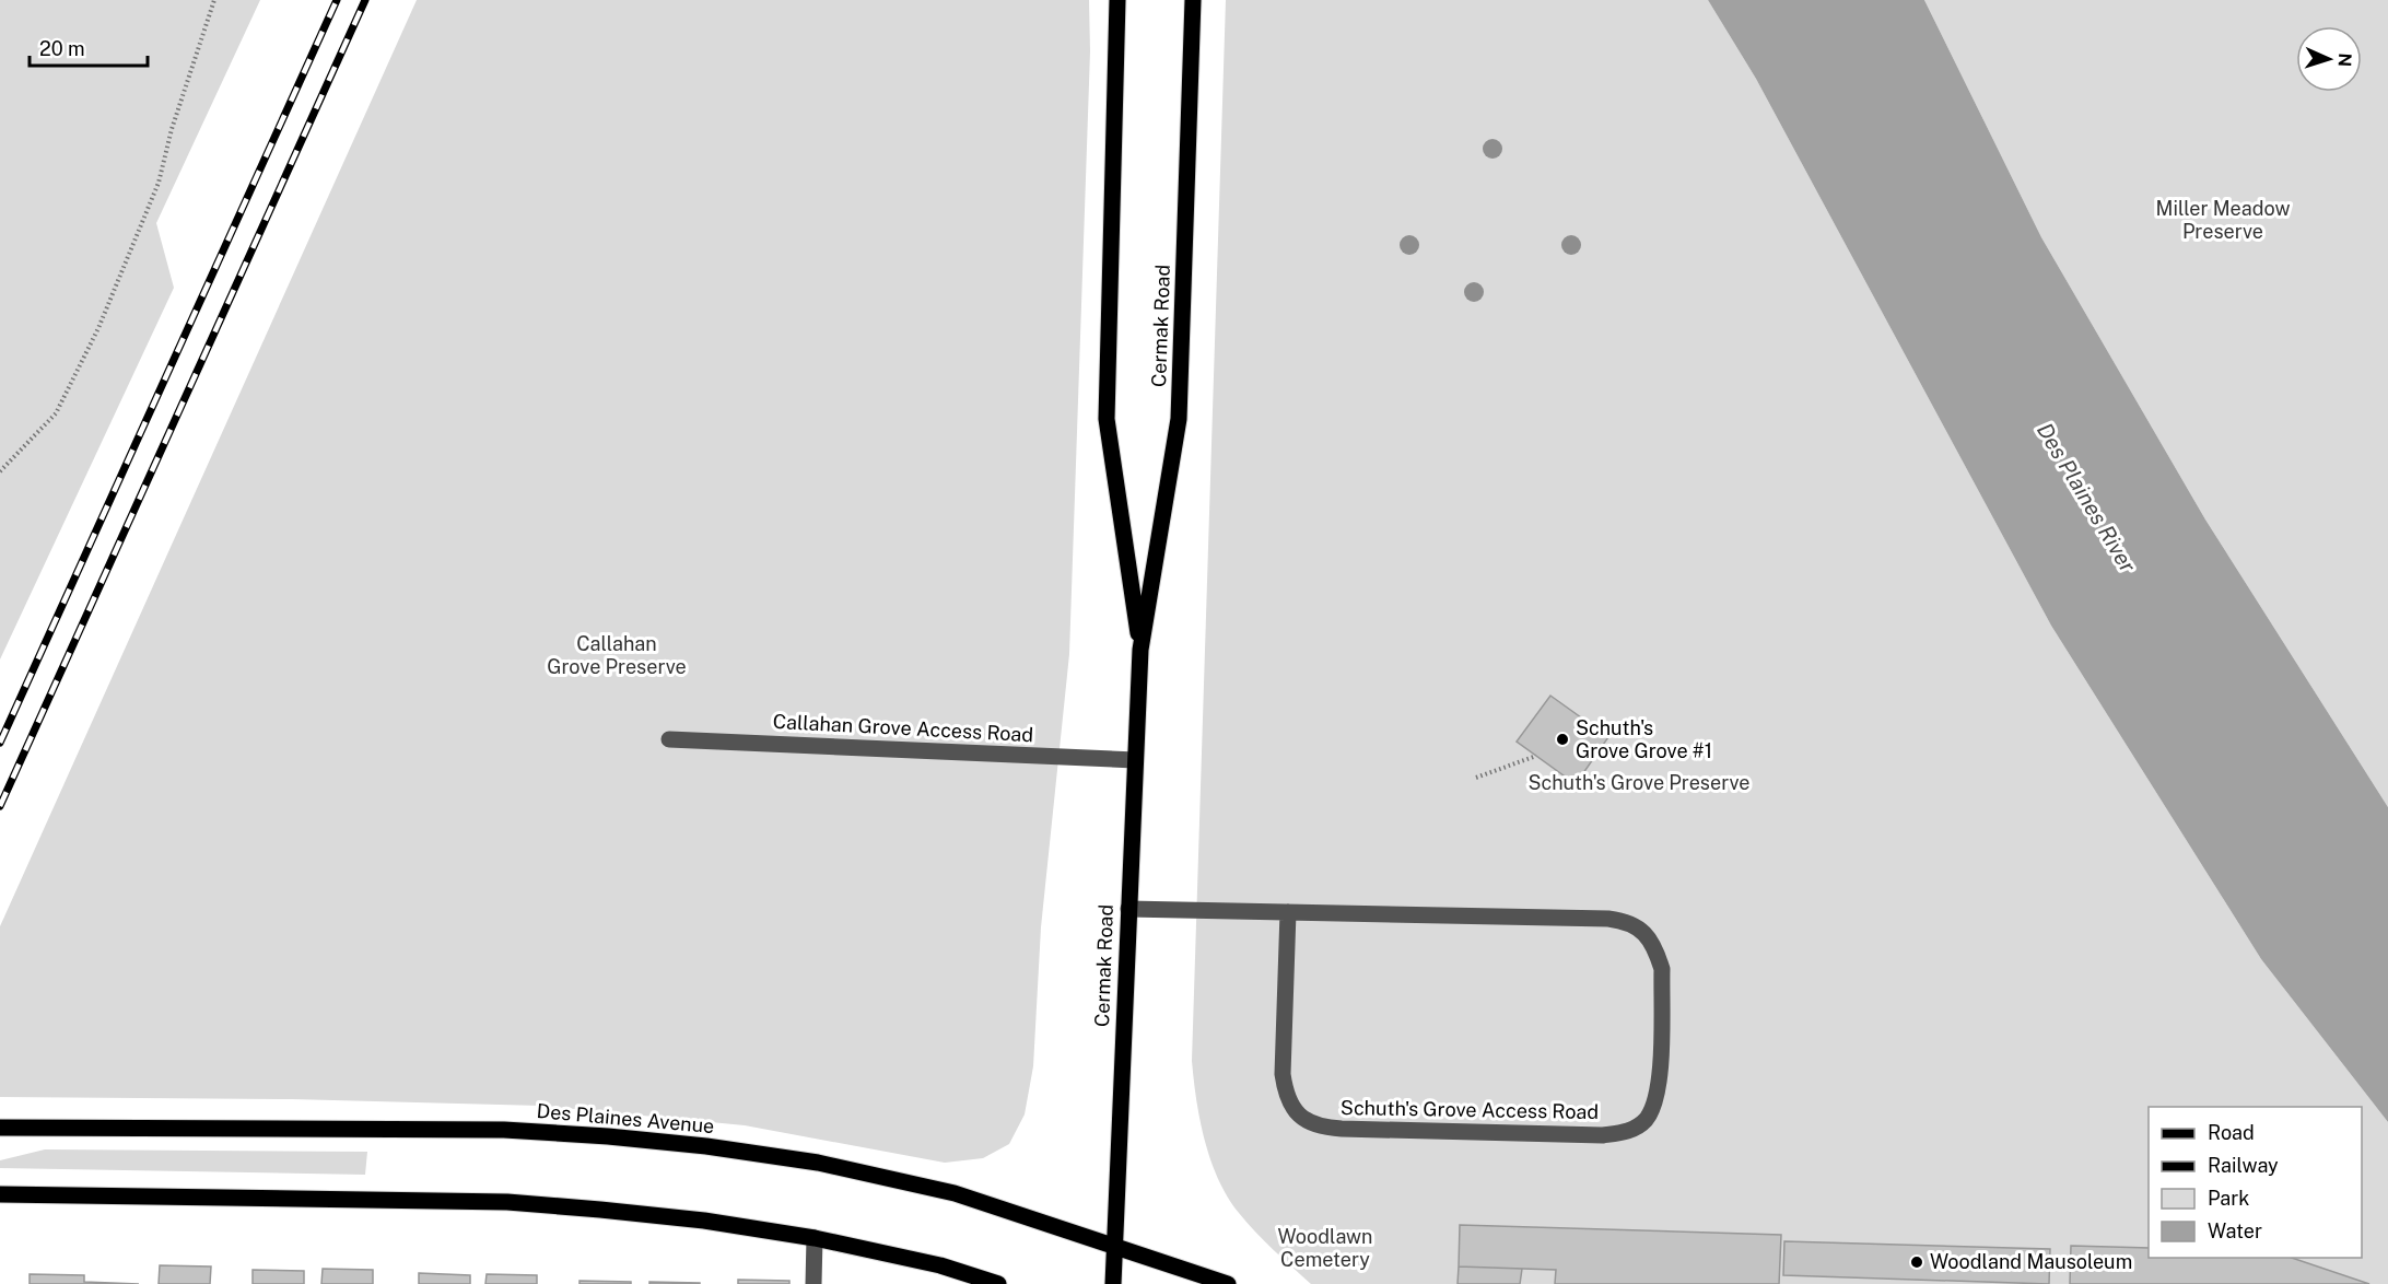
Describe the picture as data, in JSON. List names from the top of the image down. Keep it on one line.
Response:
{"streets":{"main road":["Cermak Road","Des Plaines Avenue"],"lane":["Callahan Grove Access Road","Schuth's Grove Access Road"]},"crossings":[["Cermak Road","Callahan Grove Access Road"],["Cermak Road","Schuth's Grove Access Road"],["Cermak Road","Des Plaines Avenue"]],"water":["Des Plaines River"],"parks":["Miller Meadow Preserve","Callahan Grove Preserve","Schuth's Grove Preserve","Woodlawn Cemetery"],"places":["Schuth's Grove Grove #1","Woodland Mausoleum"],"legend":["Road","Railway","Park","Water"],"scale_bar":"20 m","north":"right"}
